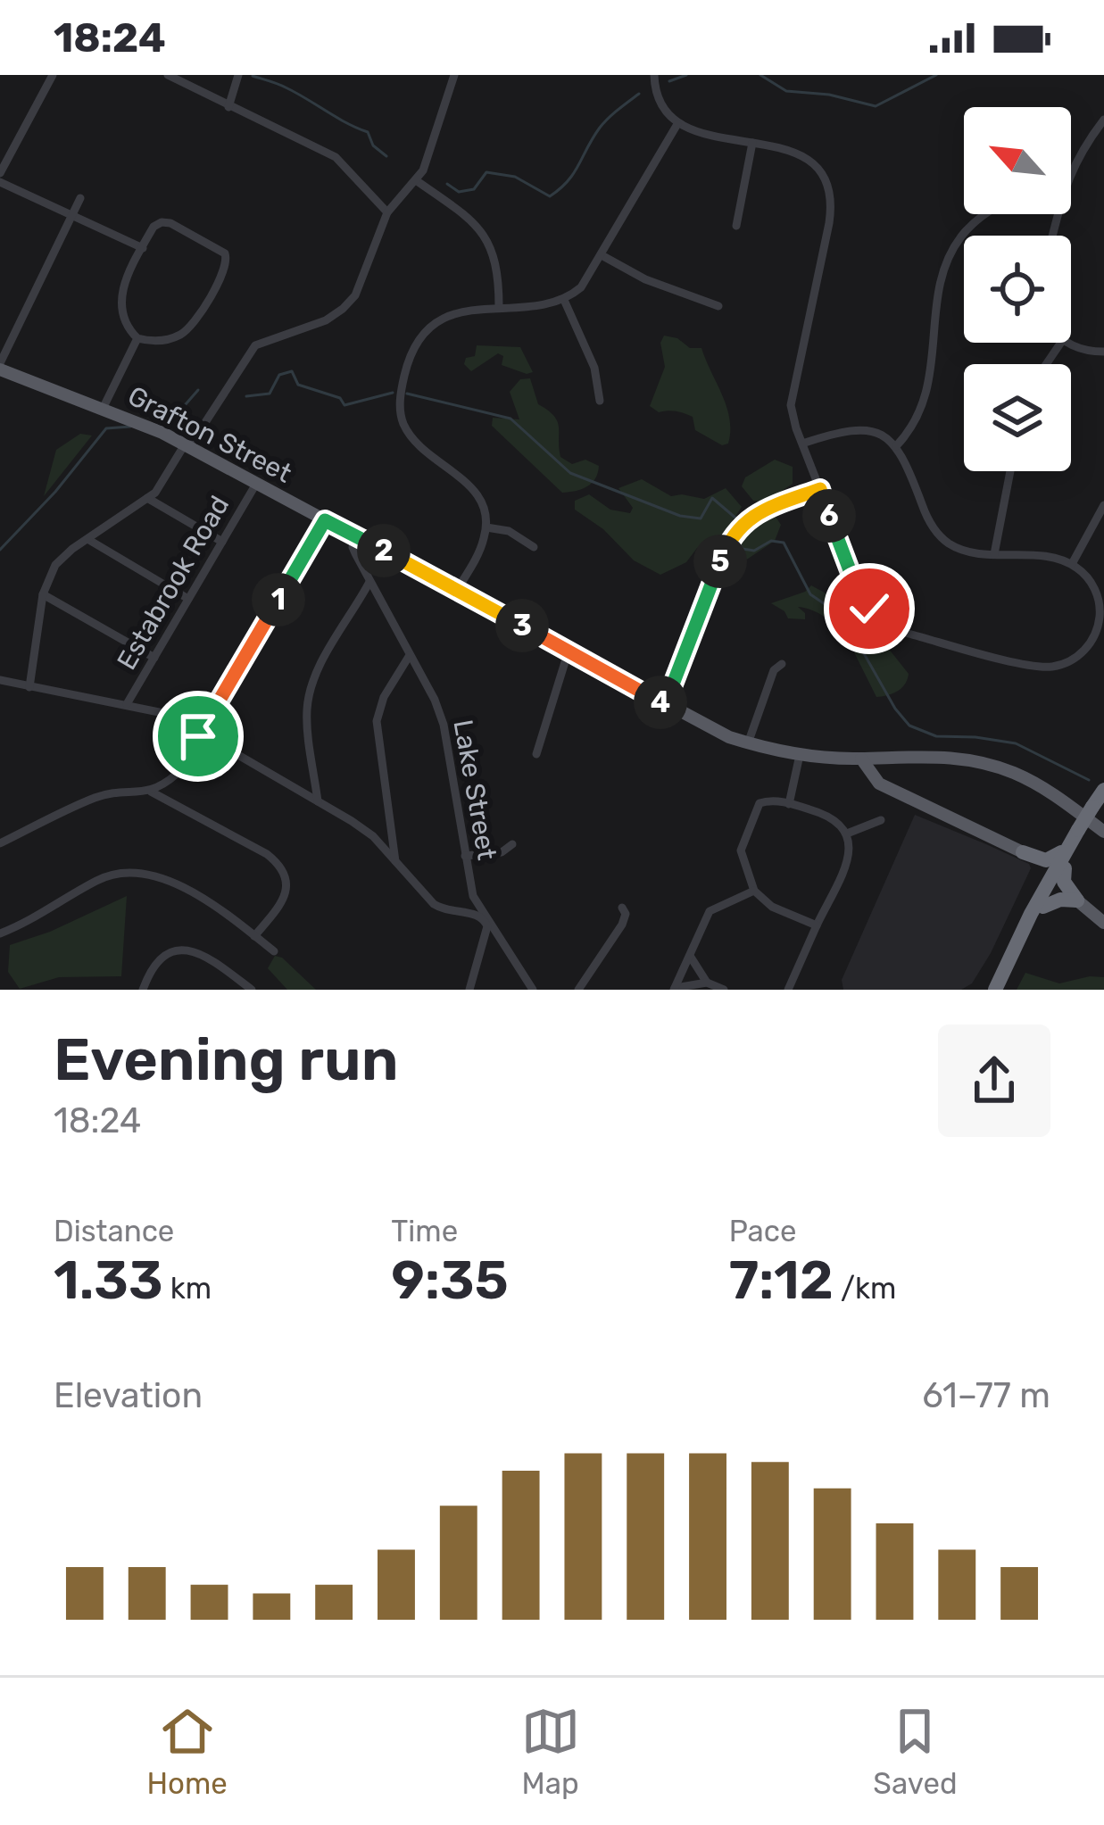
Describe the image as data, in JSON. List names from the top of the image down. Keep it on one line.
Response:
{"streets":{"main road":["Grafton Street"],"street":["Estabrook Road","Lake Street"]},"crossings":[["Grafton Street","Estabrook Road"],["Grafton Street","Lake Street"]],"north":"top left","page":{"status":"18:24","pins":["6","2","5","1","3","4"],"heading":["Evening run","18:24"],"stats":[["Distance","1.33 km"],["Time","9:35"],["Pace","7:12 /km"]],"chart":["Elevation","61–77 m"],"tabs":["Home","Map","Saved"]}}
